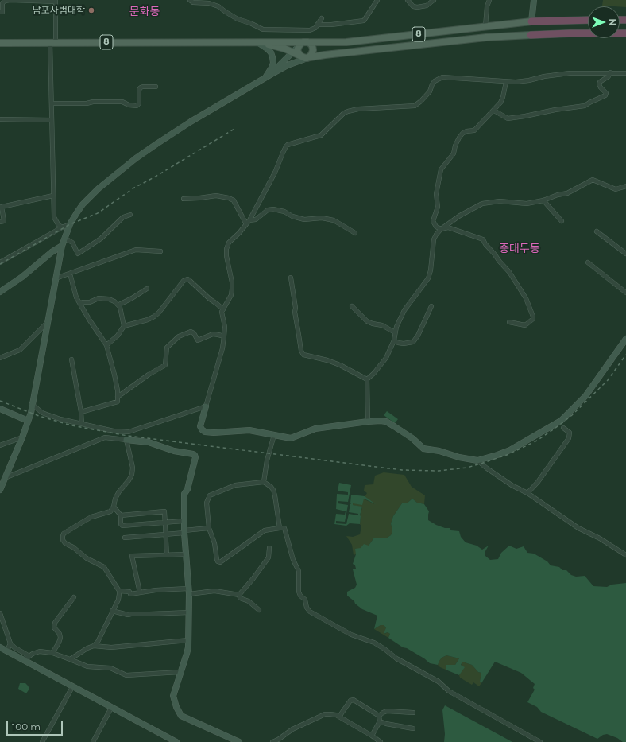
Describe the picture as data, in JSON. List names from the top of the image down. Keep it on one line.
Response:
{"streets":{"highway":["8"]},"districts":["문화동","중대두동"],"places":["남포사범대학"],"scale_bar":"100 m","north":"right"}
